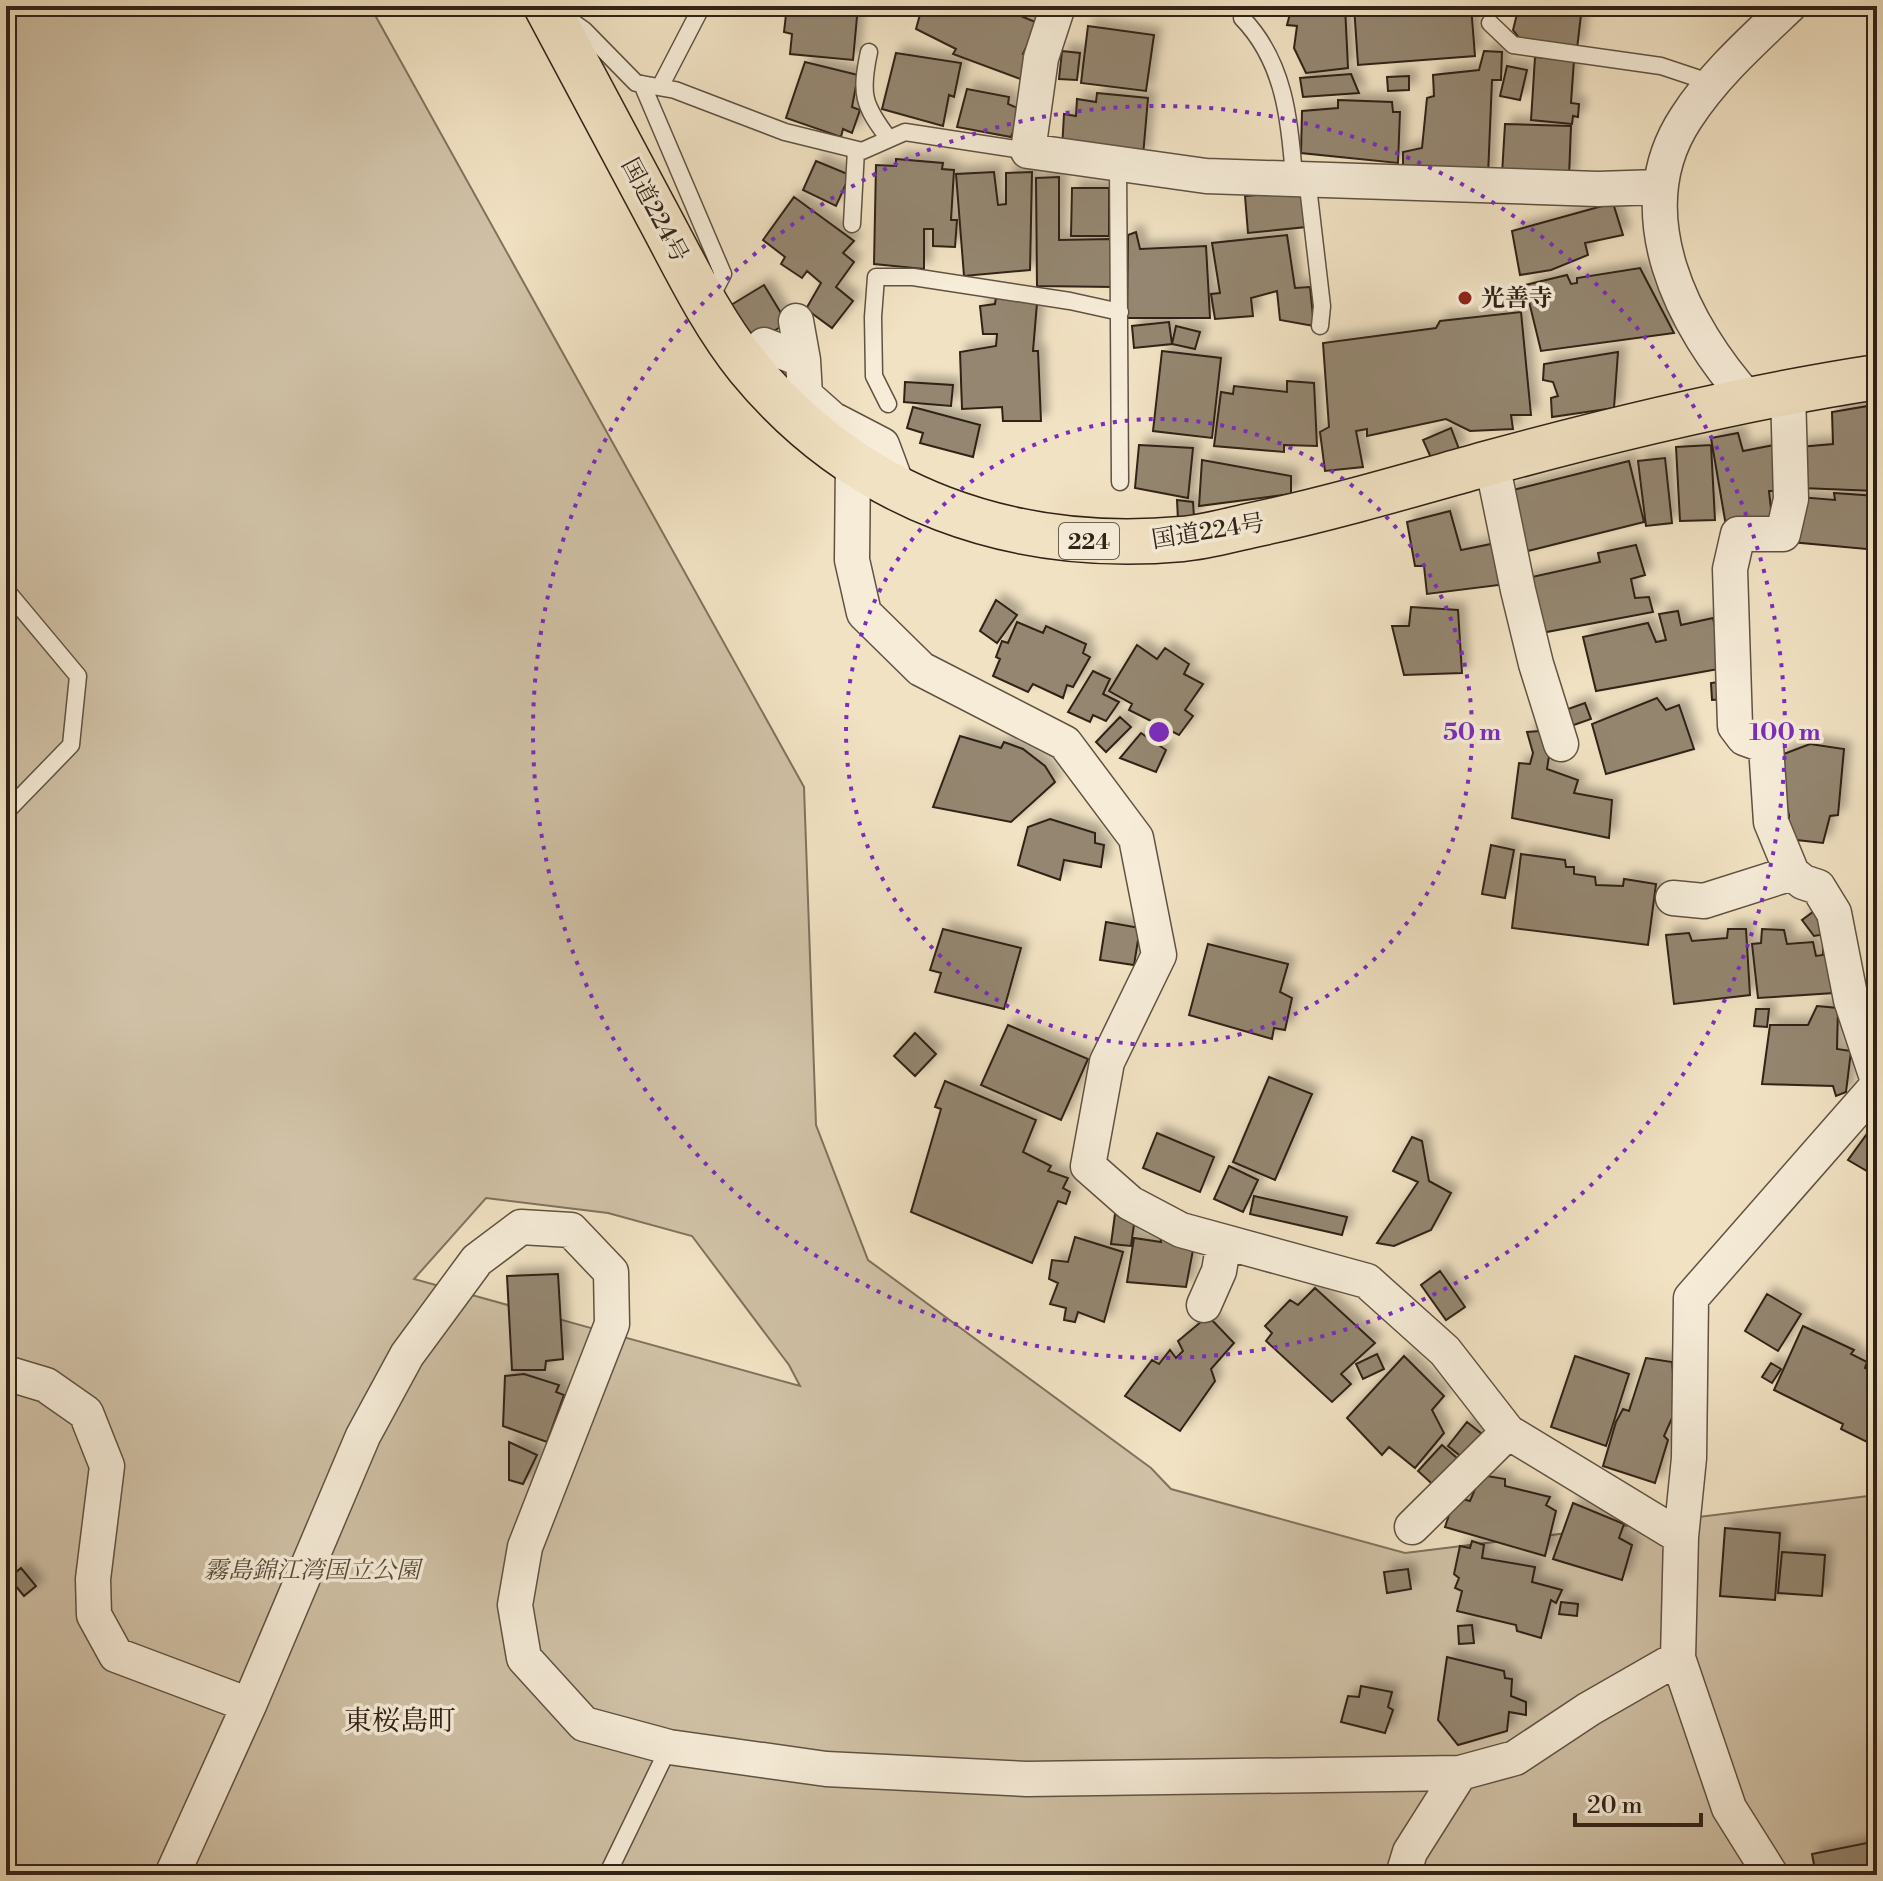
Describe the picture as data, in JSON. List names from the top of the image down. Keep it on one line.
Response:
{"streets":{"highway":["国道224号","224"]},"districts":["東桜島町"],"parks":["霧島錦江湾国立公園"],"places":["光善寺"],"scale_bar":"20 m","rings":["50 m","100 m"]}
